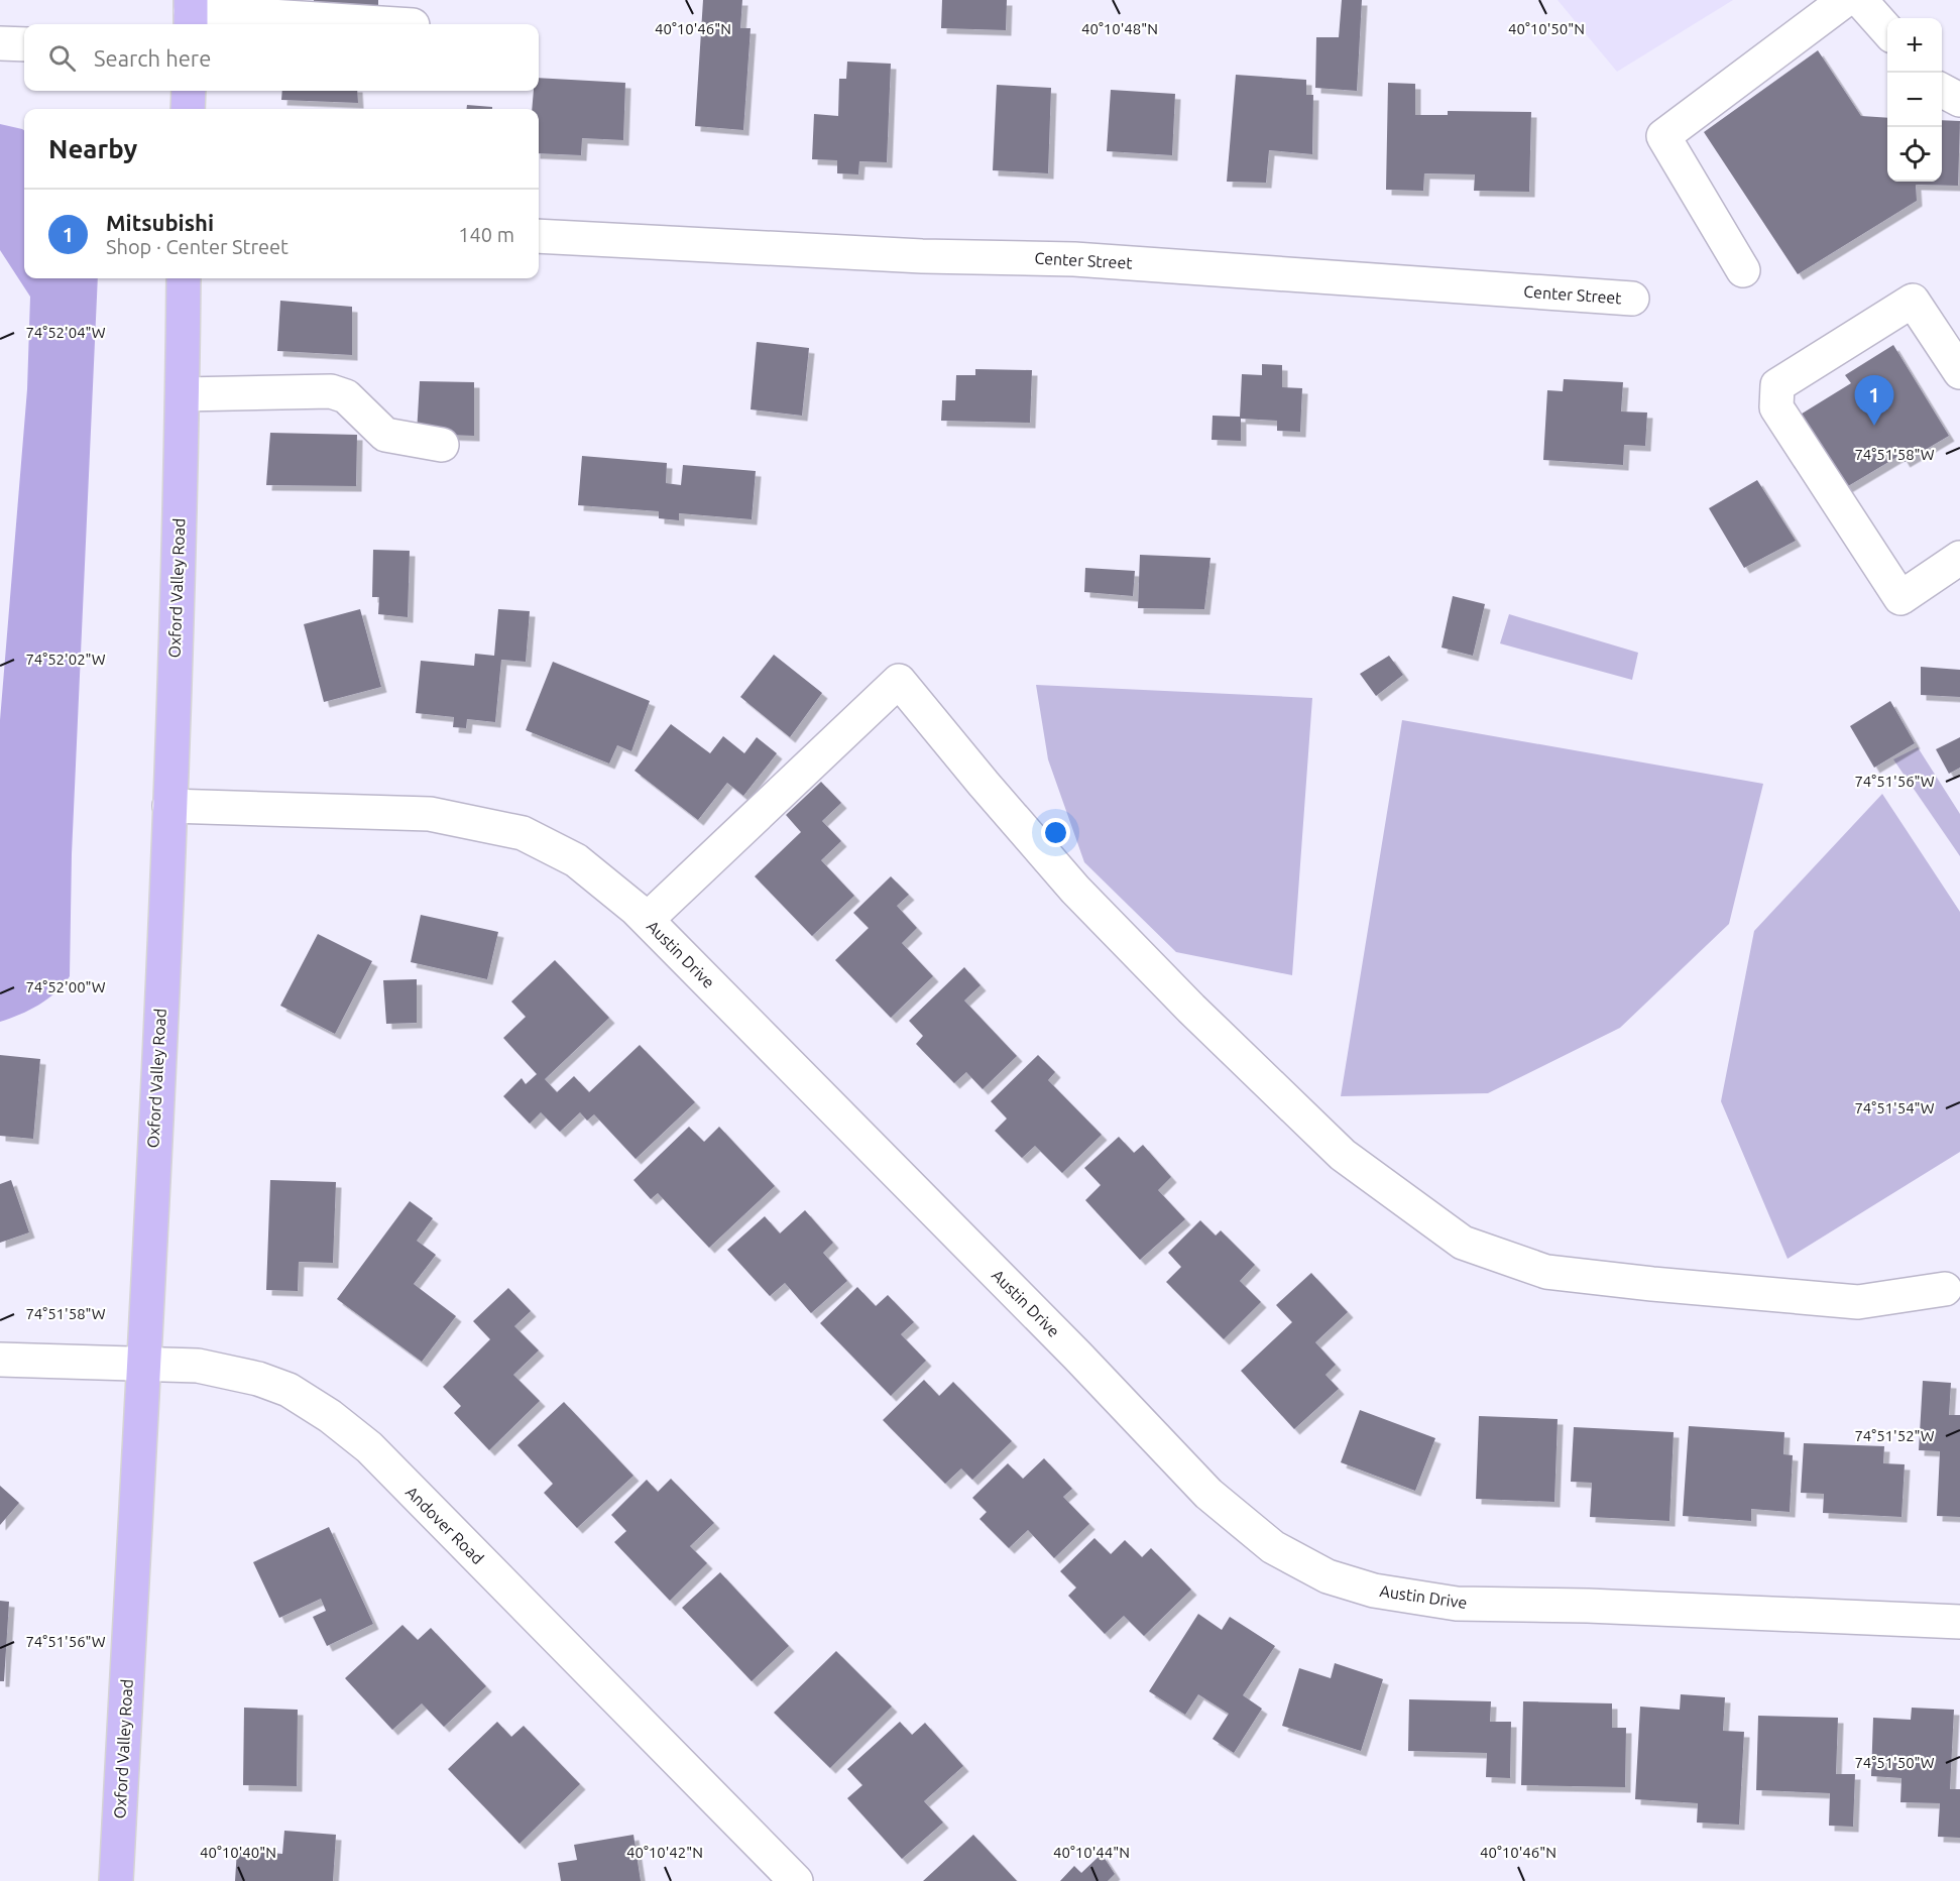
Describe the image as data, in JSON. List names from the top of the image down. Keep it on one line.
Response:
{"streets":{"main road":["Oxford Valley Road"],"street":["Center Street","Austin Drive","Andover Road"]},"crossings":[["Oxford Valley Road","Austin Drive"],["Oxford Valley Road","Andover Road"]],"page":{"map_buttons":["+","−"],"search":"Search here","heading":"Nearby","list":[{"mark":"1","name":"Mitsubishi","note":"Shop · Center Street","value":"140 m"}],"pins":"1"},"coordinates":["40°10'50\"N","40°10'46\"N","40°10'48\"N","74°52'04\"W","74°51'58\"W","74°52'02\"W","74°51'56\"W","74°52'00\"W","74°51'54\"W","74°51'52\"W","74°51'50\"W","40°10'40\"N","40°10'42\"N","40°10'44\"N"]}
